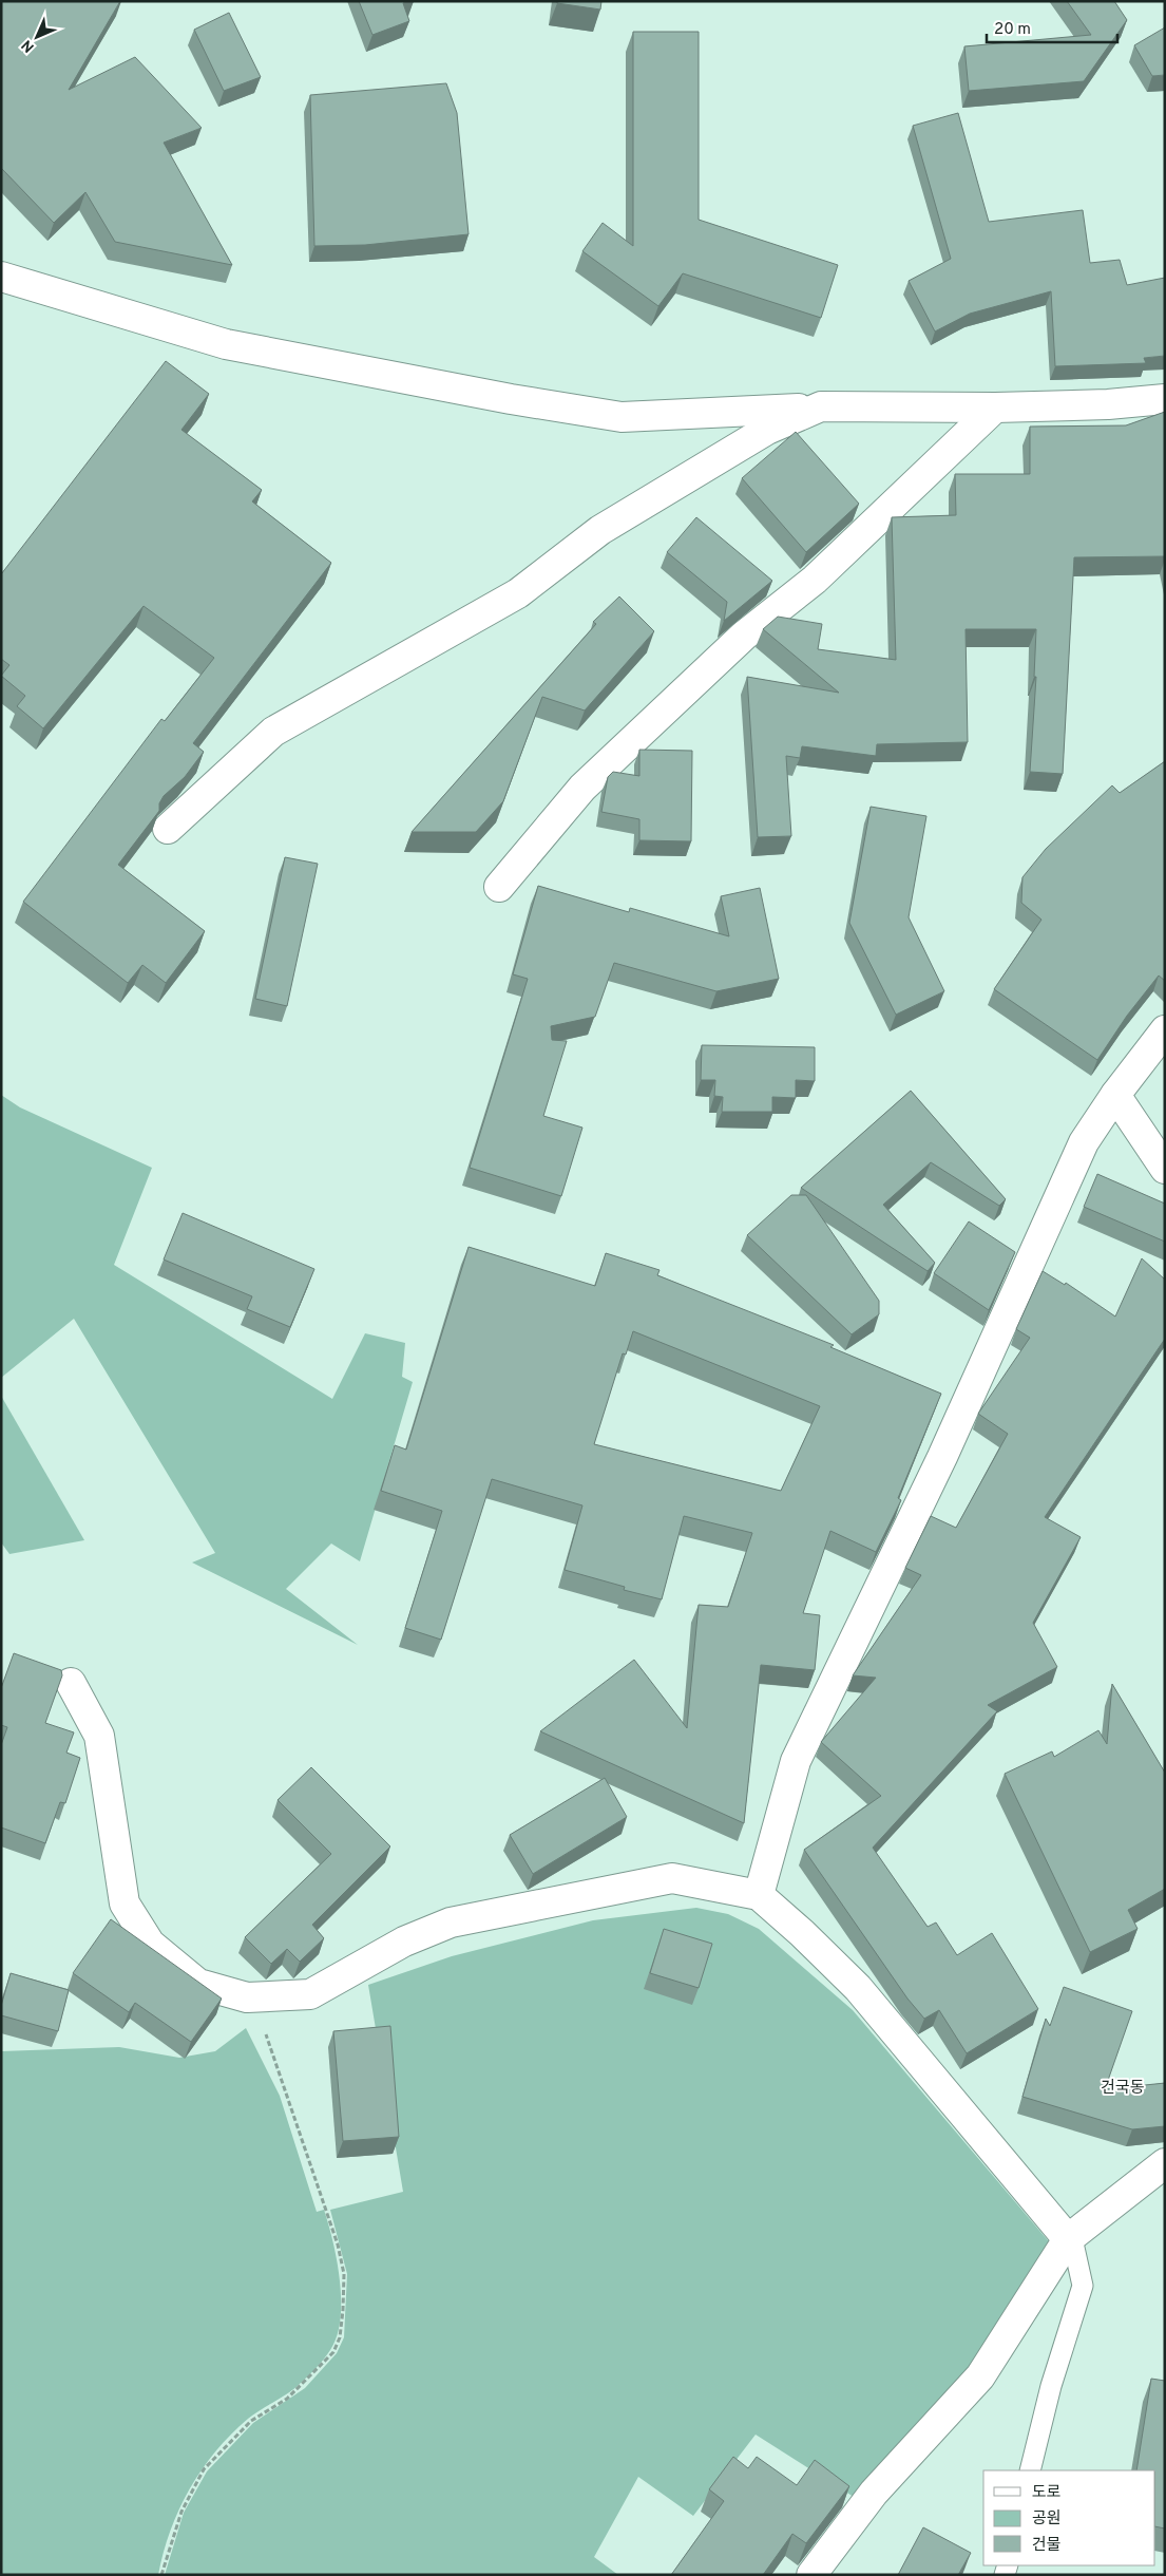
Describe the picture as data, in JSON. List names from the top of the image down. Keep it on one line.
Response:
{"districts":["건국동"],"legend":["도로","공원","건물"],"scale_bar":"20 m","north":"bottom left"}
